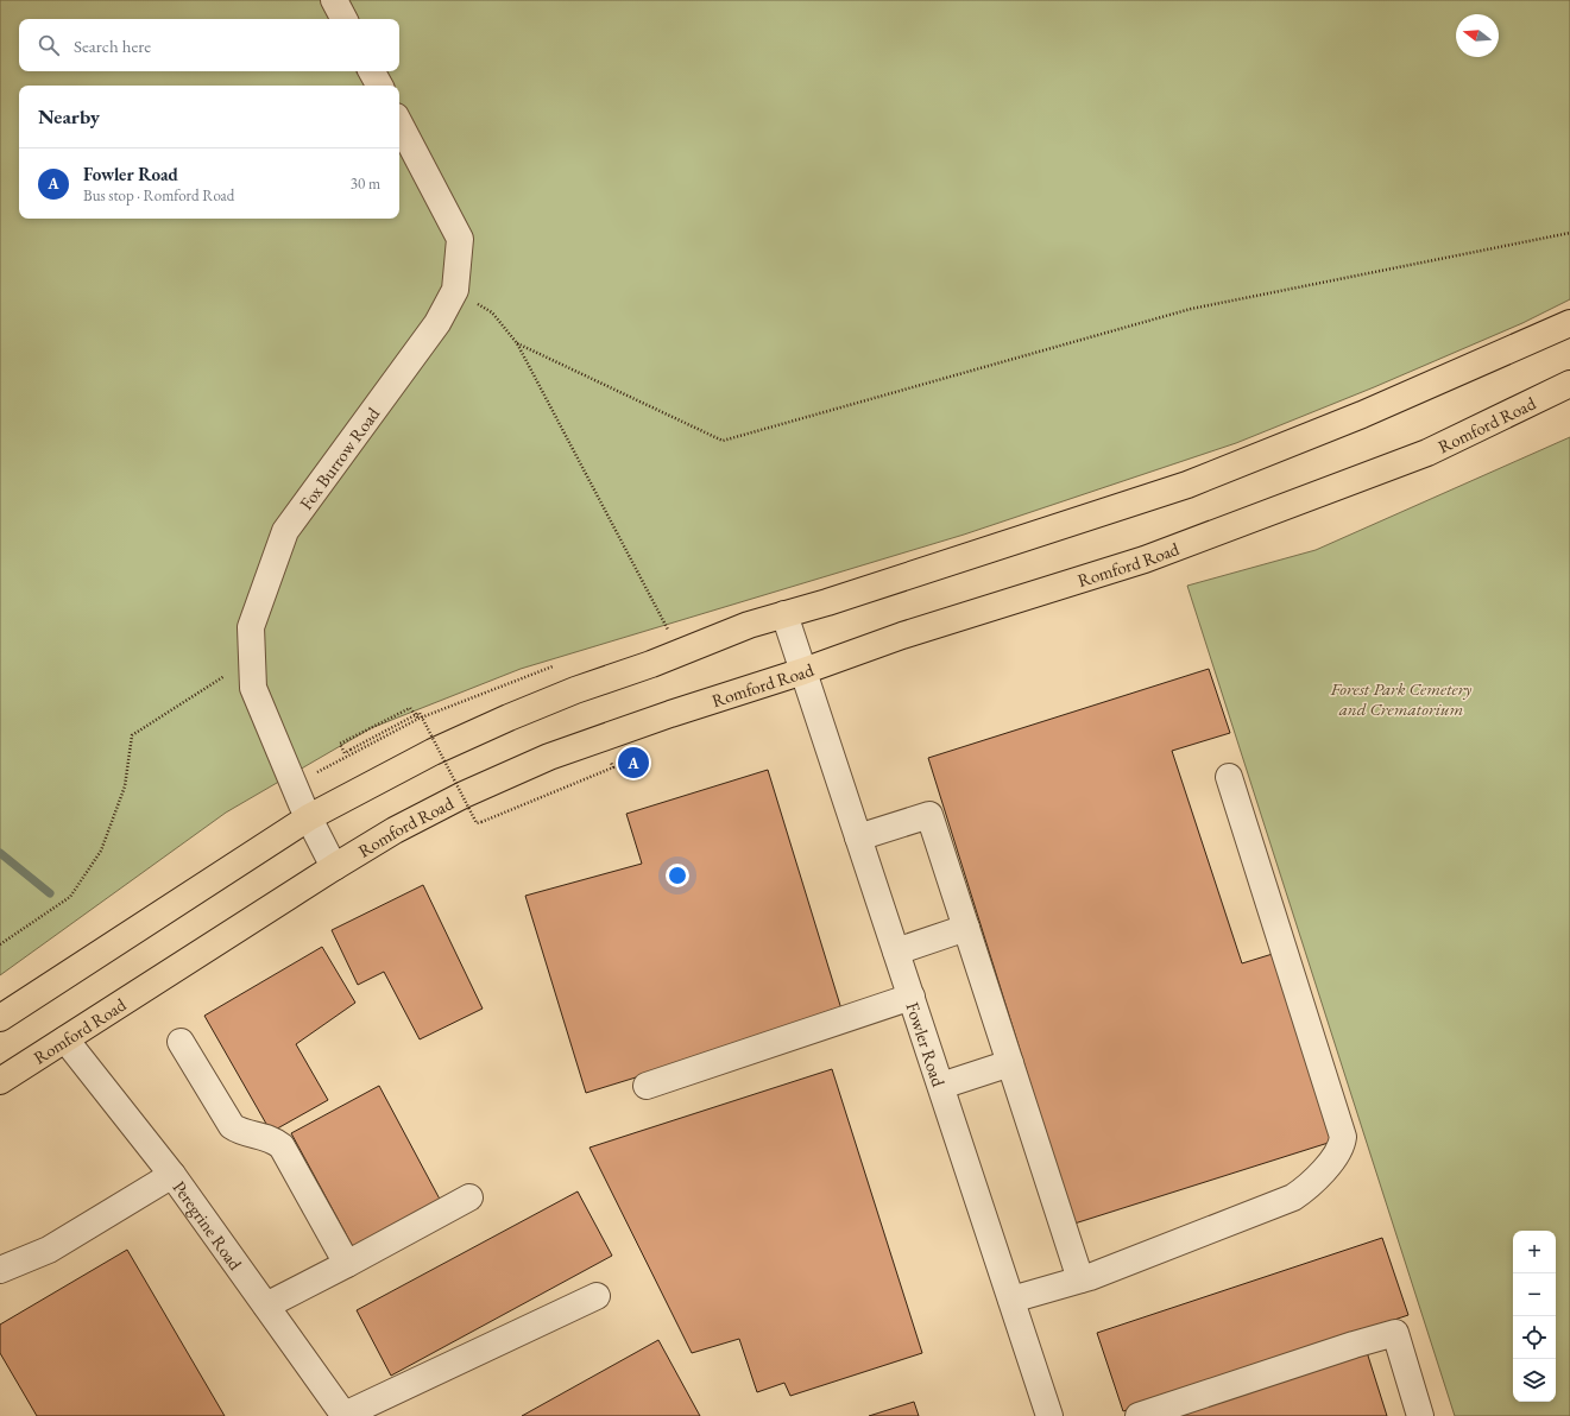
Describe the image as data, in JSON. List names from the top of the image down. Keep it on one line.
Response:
{"streets":{"main road":["Romford Road"],"street":["Fox Burrow Road","Fowler Road","Peregrine Road"]},"crossings":[["Romford Road","Fox Burrow Road"],["Romford Road","Fowler Road"],["Romford Road","Peregrine Road"]],"parks":["Forest Park Cemetery and Crematorium"],"north":"left","page":{"search":"Search here","heading":"Nearby","list":[{"mark":"A","name":"Fowler Road","note":"Bus stop · Romford Road","value":"30 m"}],"pins":"A","map_buttons":["+","−"]}}
